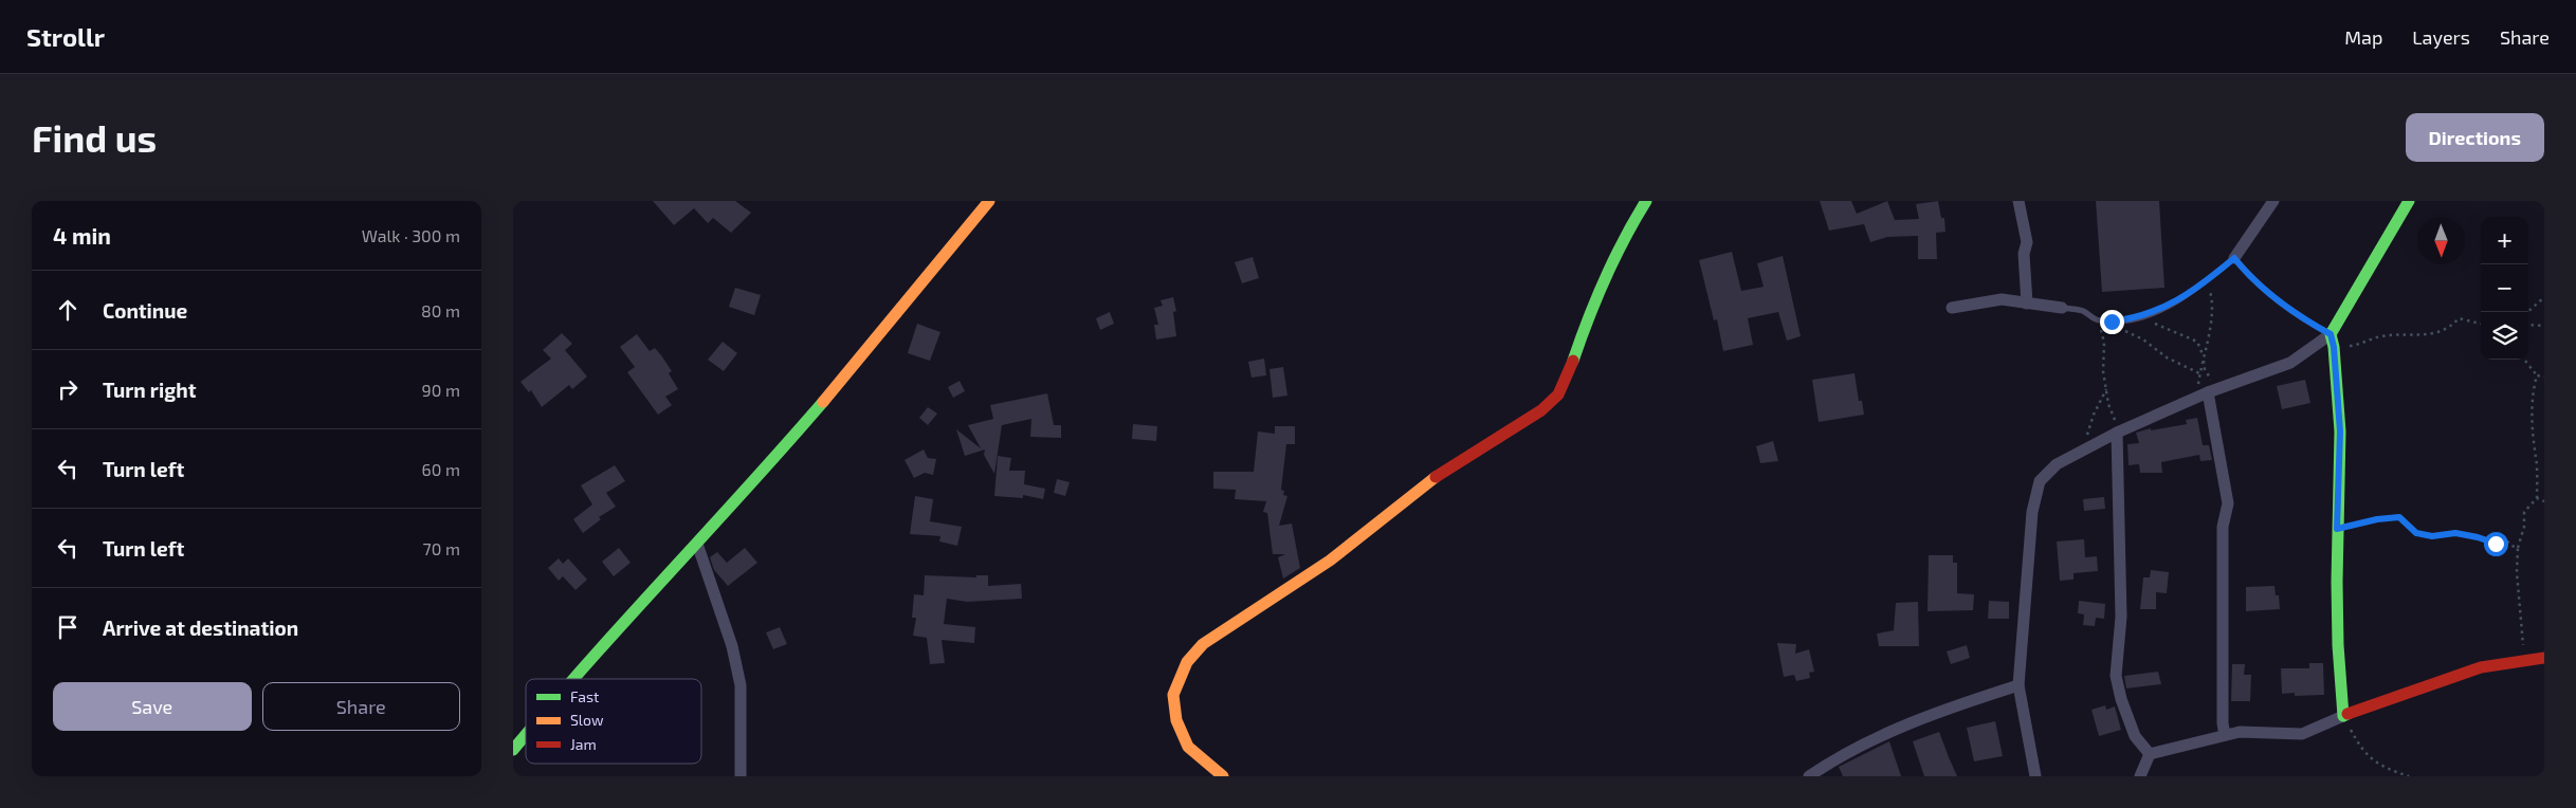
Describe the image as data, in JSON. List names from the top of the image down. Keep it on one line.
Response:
{"legend":["Fast","Slow","Jam"],"north":"bottom","page":{"header":"Strollr","nav":["Map","Layers","Share"],"buttons":["Directions",["Save","Share"]],"title":"Find us","heading":["4 min","Walk · 300 m"],"map_buttons":["+","−"],"list":[["Continue","80 m"],["Turn right","90 m"],["Turn left","60 m"],["Turn left","70 m"],"Arrive at destination"]}}
